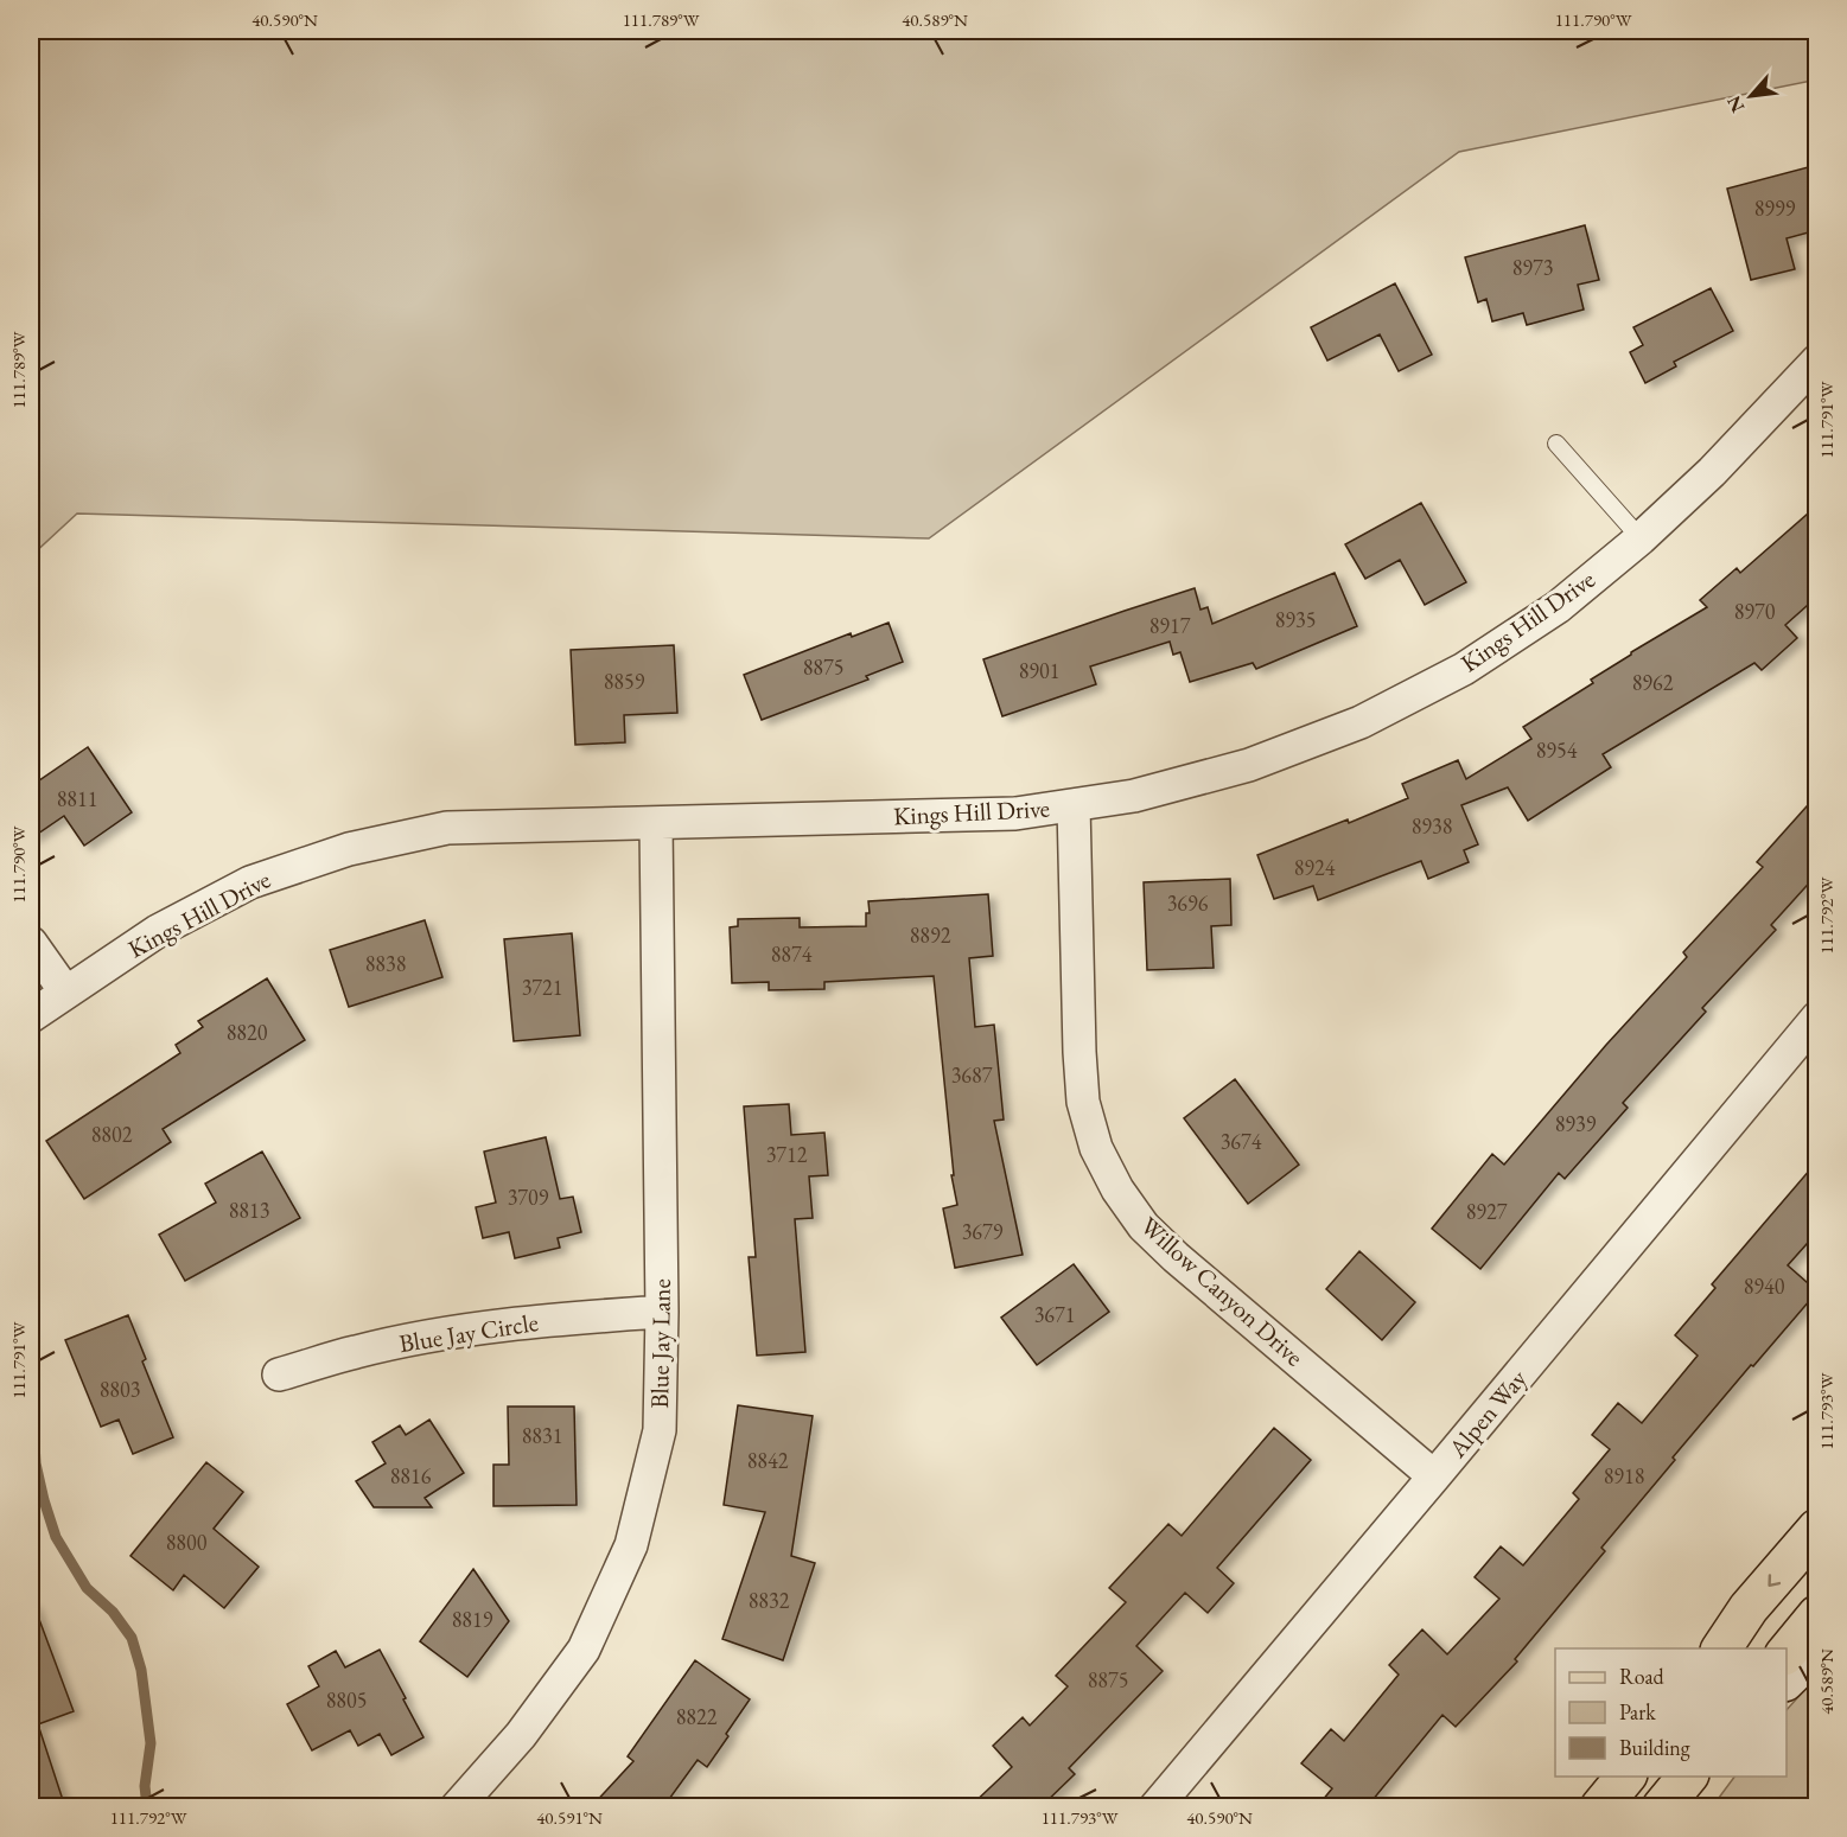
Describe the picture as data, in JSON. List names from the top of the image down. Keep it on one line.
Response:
{"streets":{"street":["Kings Hill Drive","Willow Canyon Drive","Blue Jay Circle","Blue Jay Lane","Alpen Way"]},"crossings":[["Kings Hill Drive","Willow Canyon Drive"],["Kings Hill Drive","Blue Jay Lane"],["Willow Canyon Drive","Alpen Way"],["Blue Jay Circle","Blue Jay Lane"]],"house_numbers":["8999","8973","8970","8935","8917","8875","8901","8859","8962","8954","8811","8938","8924","3696","8892","8874","8838","3721","8820","3687","8939","8802","3674","3712","3709","8813","8927","3679","8940","3671","8803","8831","8842","8816","8918","8800","8832","8819","8875","8805","8822"],"legend":["Road","Park","Building"],"north":"bottom left","coordinates":["40.590°N","111.789°W","40.589°N","111.790°W","111.791°W","111.792°W","111.793°W","40.591°N"]}
